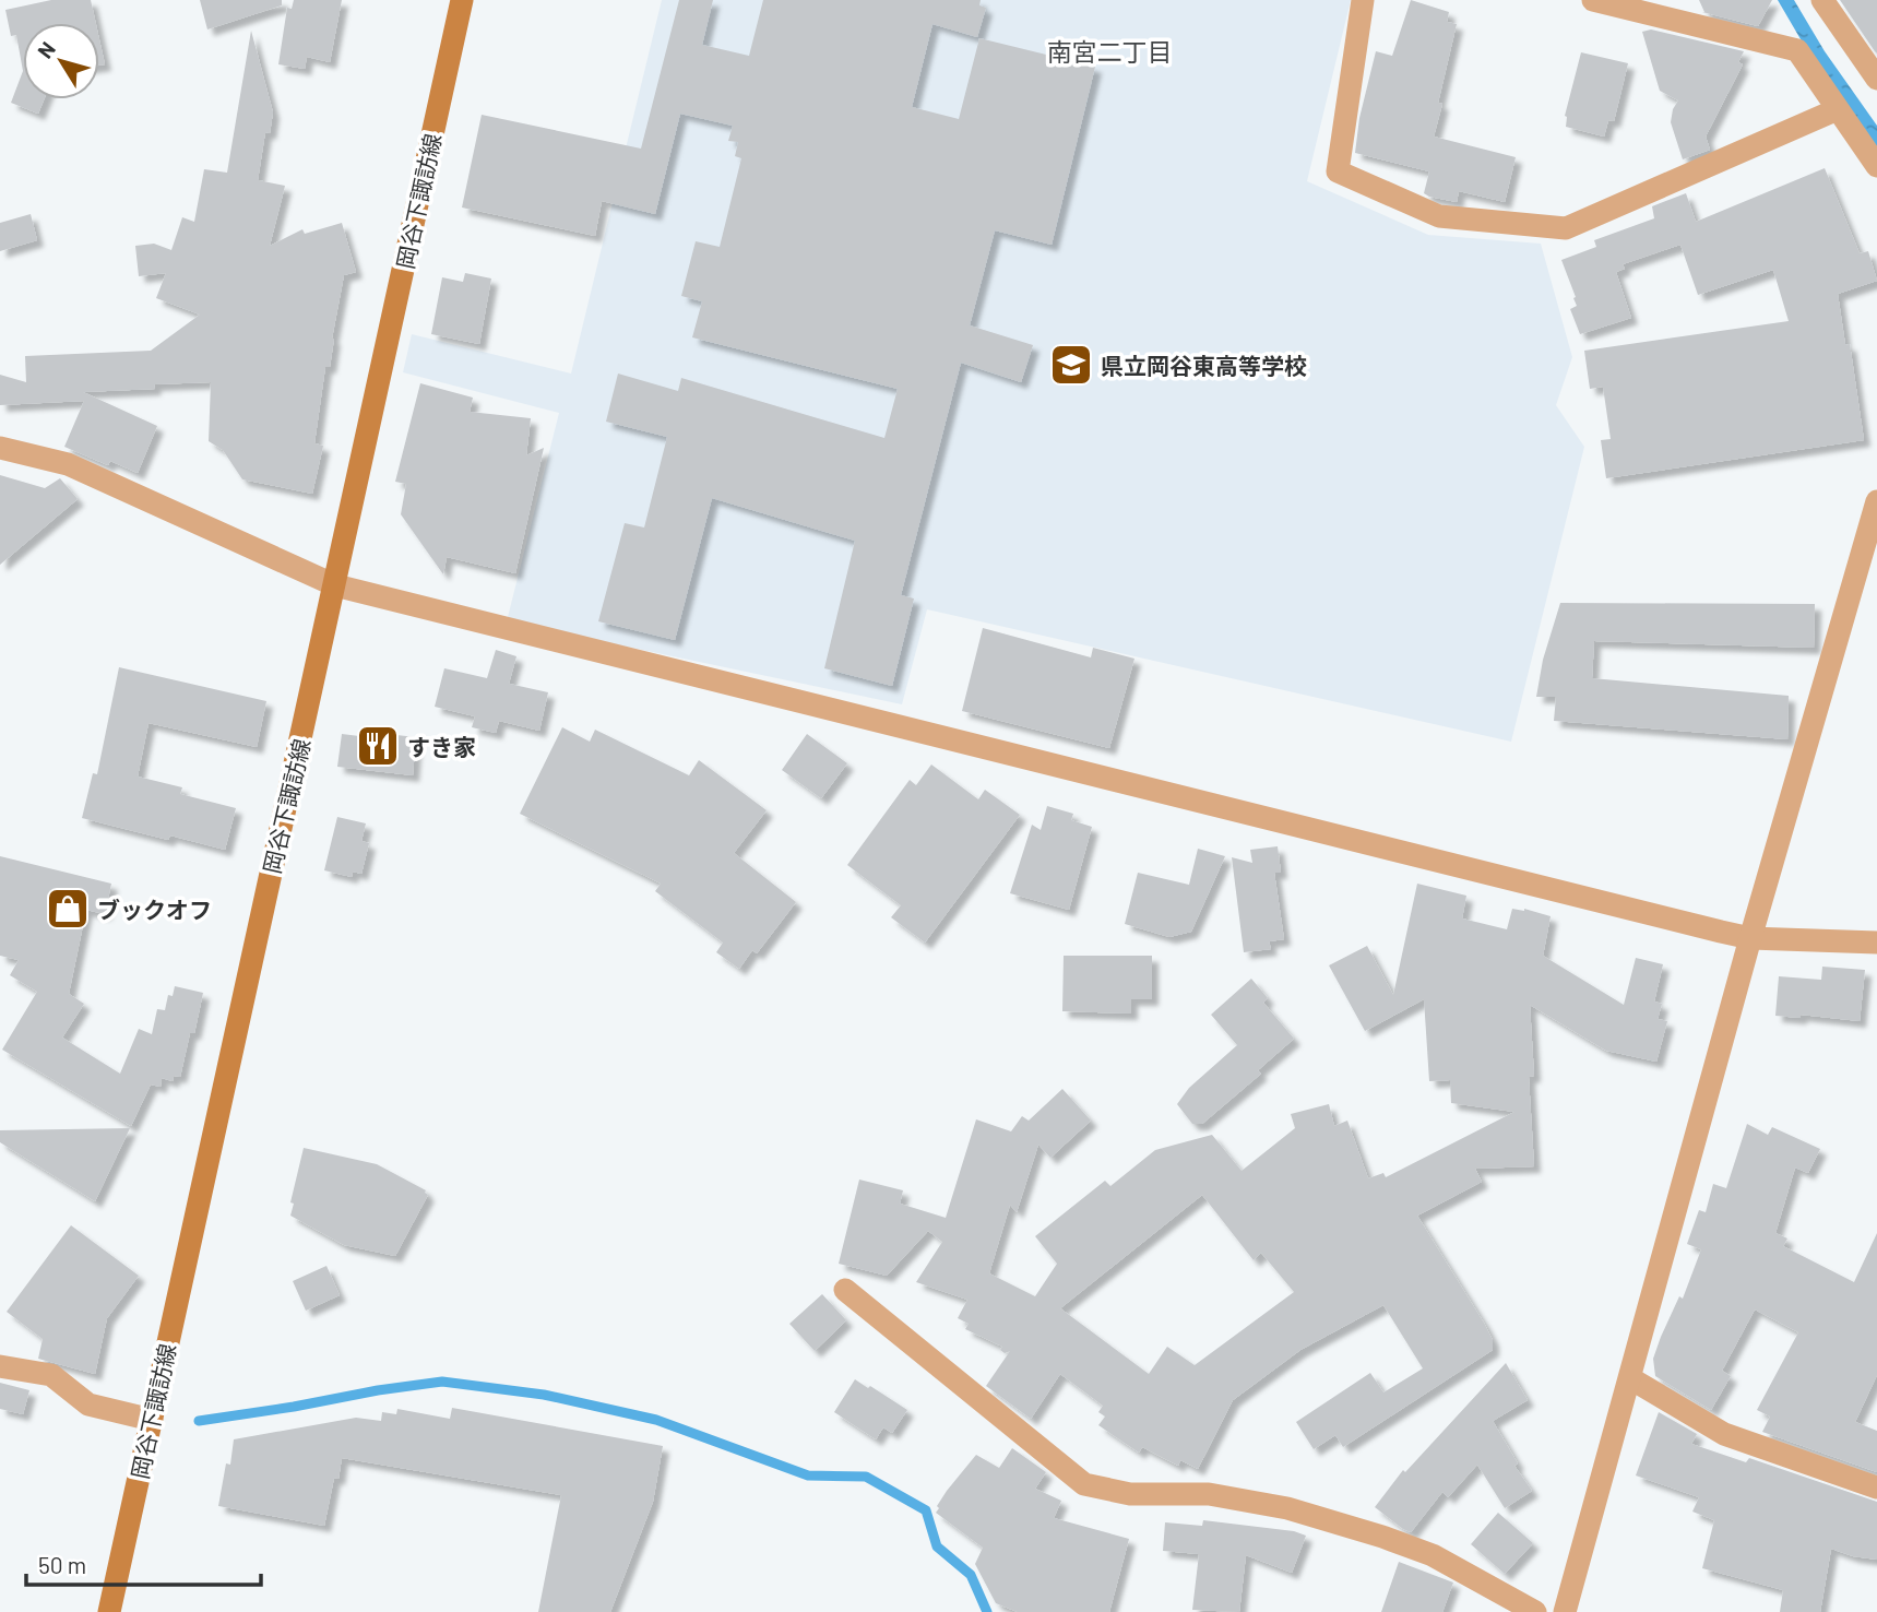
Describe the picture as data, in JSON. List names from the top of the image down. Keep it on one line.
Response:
{"streets":{"main road":["岡谷下諏訪線"]},"districts":["南宮二丁目"],"places":{"school or university":["県立岡谷東高等学校"],"restaurant":["すき家"],"shop":["ブックオフ"]},"scale_bar":"50 m","north":"top left"}
